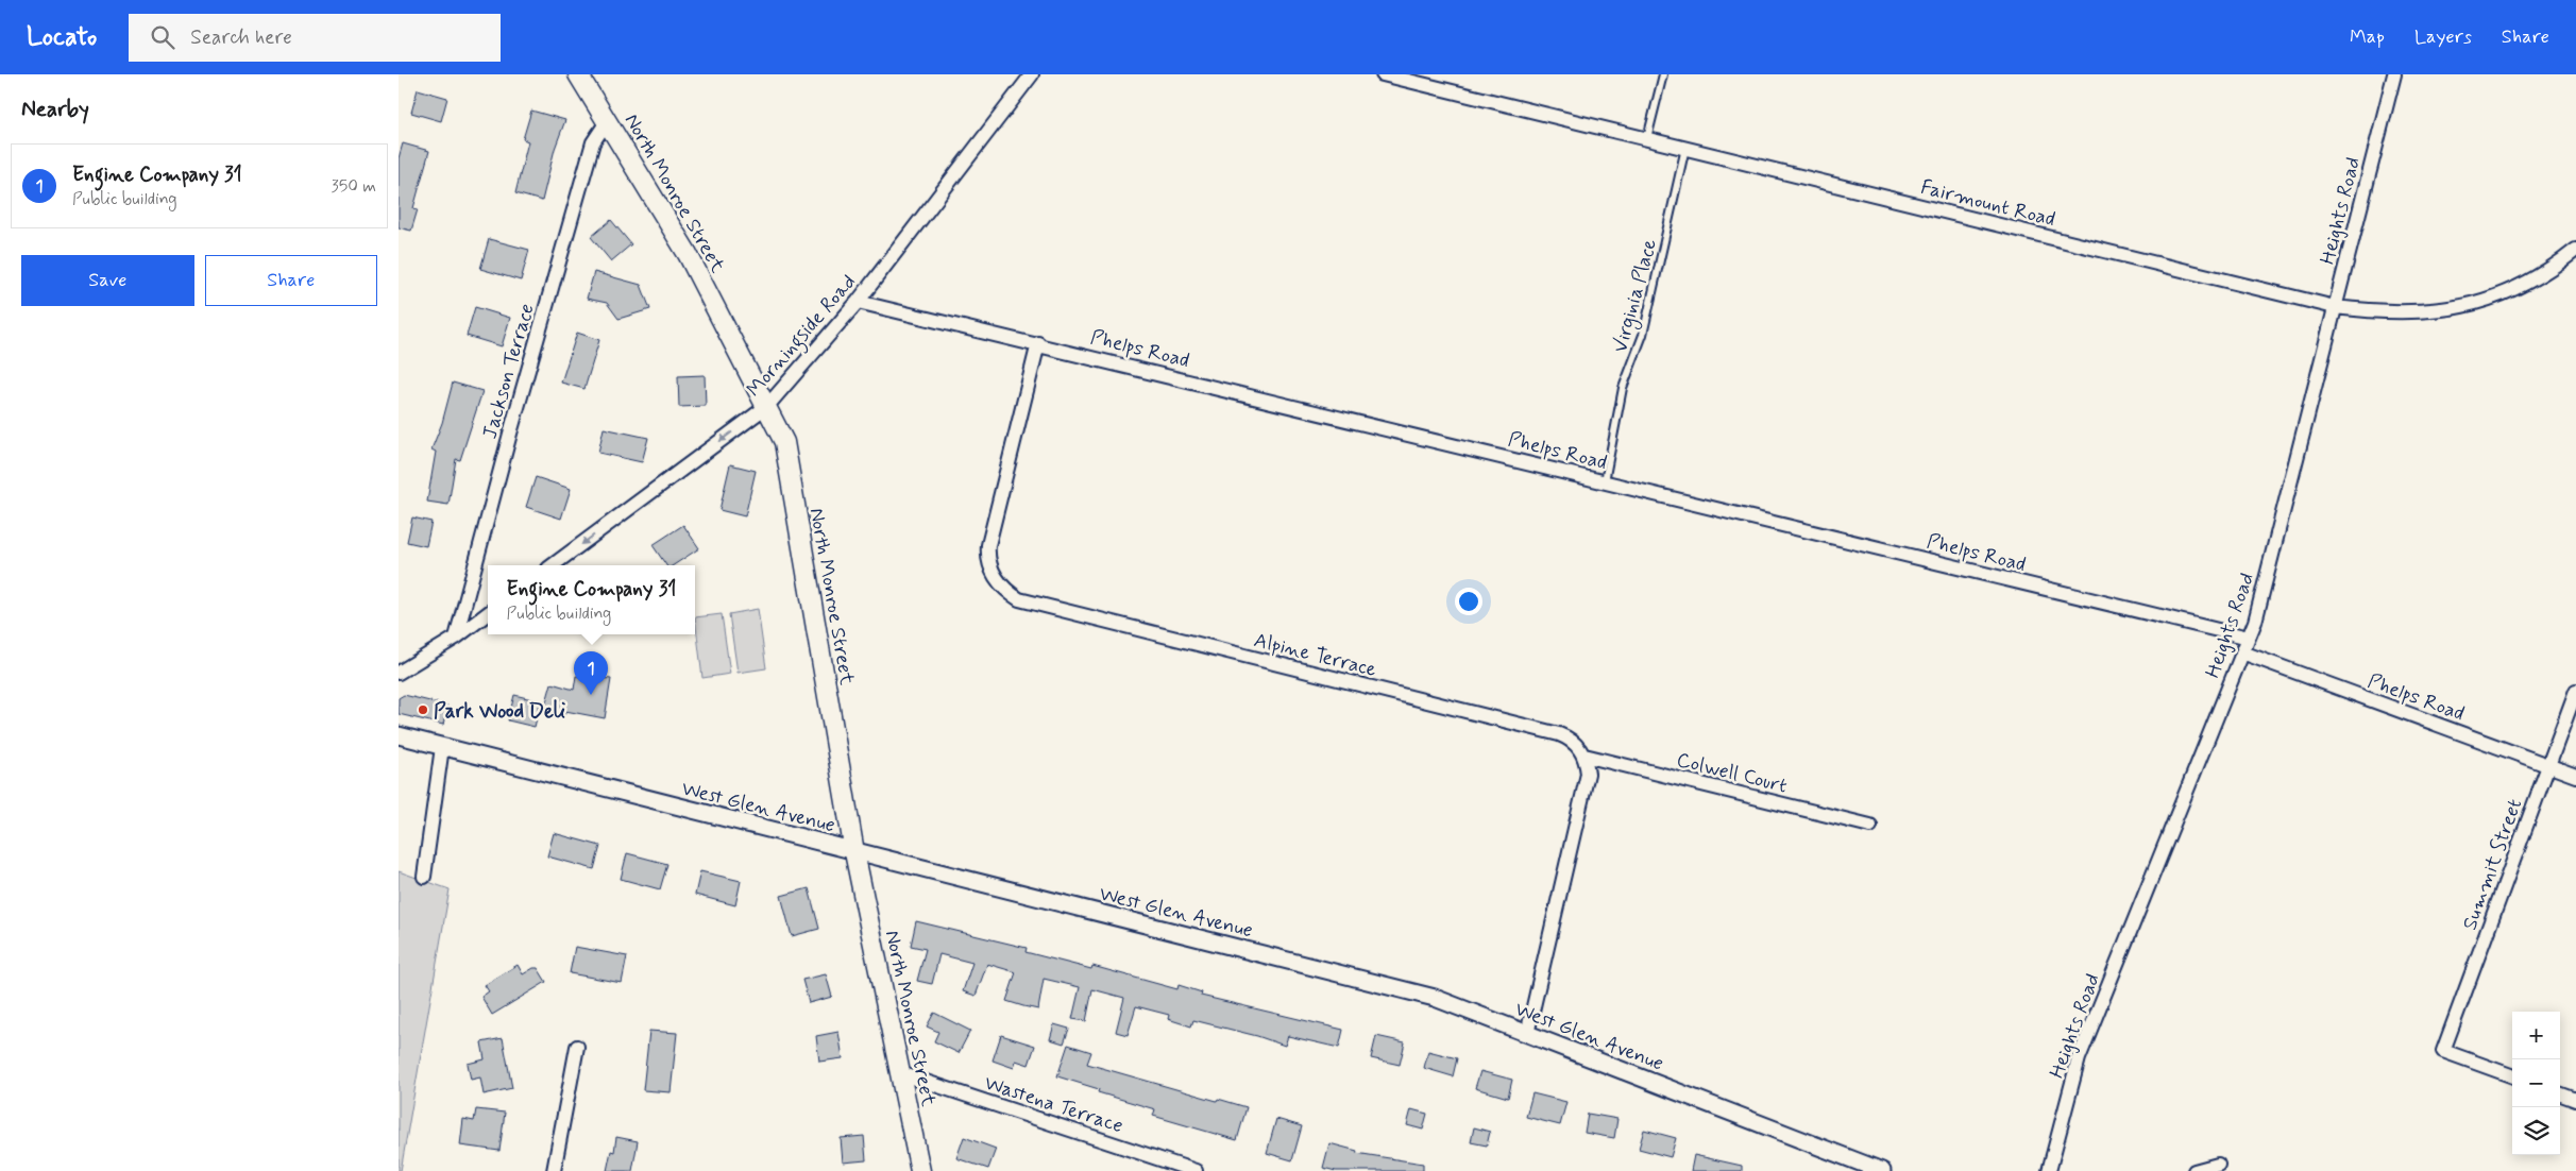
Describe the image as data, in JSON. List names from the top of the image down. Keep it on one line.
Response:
{"streets":{"main road":["North Monroe Street"],"street":["Fairmount Road","Heights Road","Morningside Road","Phelps Road","Jackson Terrace","Alpine Terrace","Colwell Court","West Glen Avenue","Summit Street","Wastena Terrace"],"lane":["Virginia Place"]},"crossings":[["North Monroe Street","Morningside Road"],["North Monroe Street","Jackson Terrace"],["North Monroe Street","West Glen Avenue"],["North Monroe Street","Wastena Terrace"],["Fairmount Road","Heights Road"],["Fairmount Road","Virginia Place"],["Heights Road","Phelps Road"],["Virginia Place","Phelps Road"],["Morningside Road","Phelps Road"],["Phelps Road","Alpine Terrace"],["Phelps Road","Summit Street"],["Alpine Terrace","Colwell Court"]],"one_way":["Morningside Road"],"places":["Park Wood Deli"],"page":{"header":"Locato","search":"Search here","nav":["Map","Layers","Share"],"heading":"Nearby","list":[{"mark":"1","name":"Engine Company 31","note":"Public building","value":"350 m"}],"buttons":["Save","Share"],"popup":["Engine Company 31","Public building"],"pins":"1","map_buttons":["+","−"]}}
